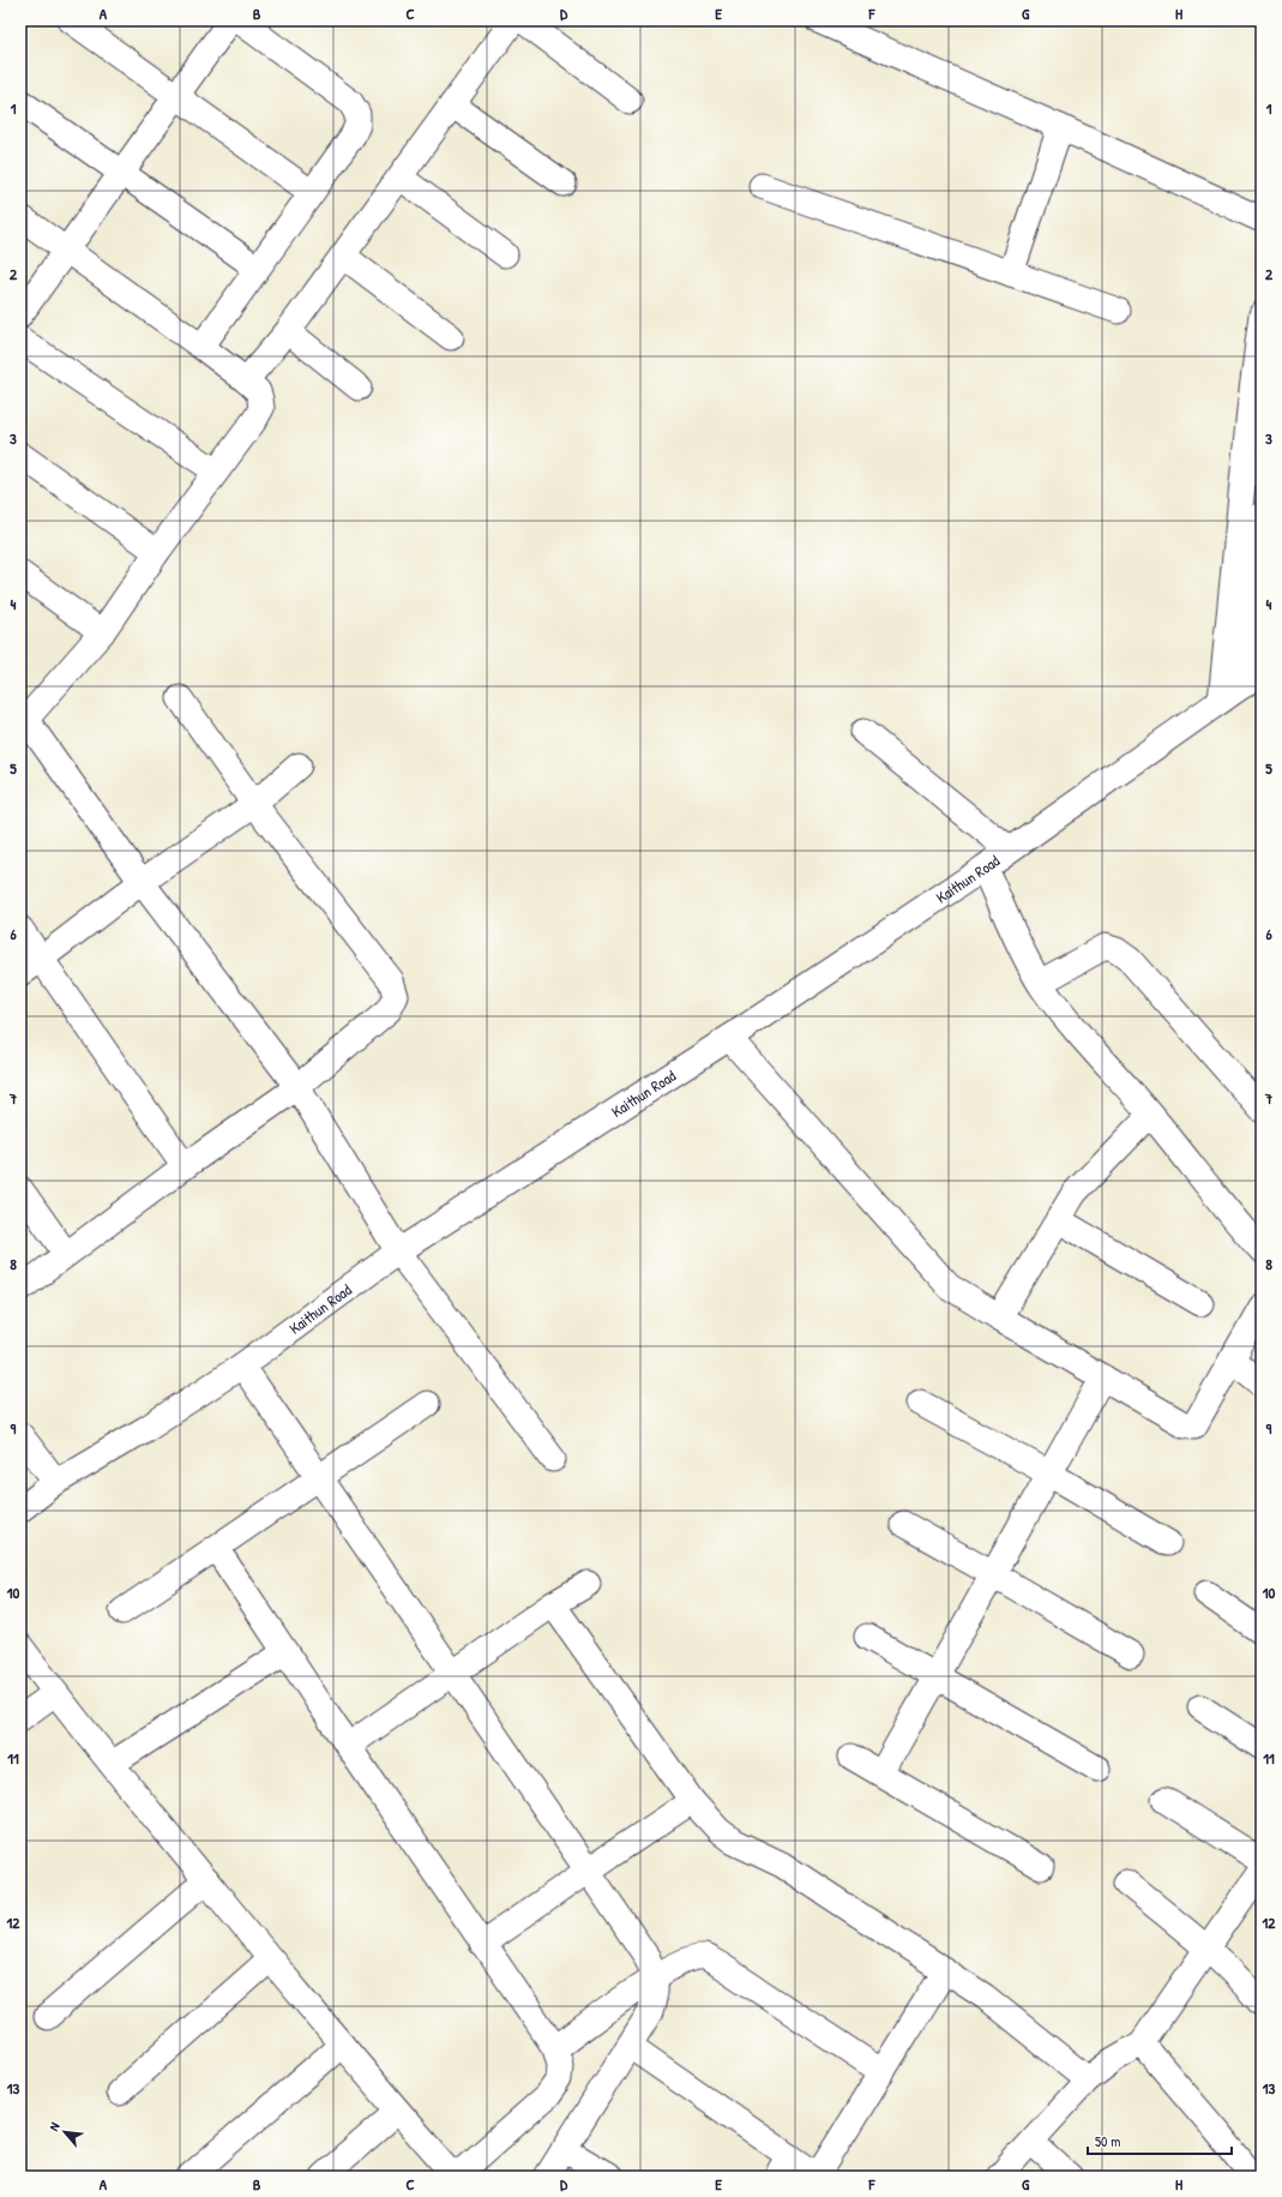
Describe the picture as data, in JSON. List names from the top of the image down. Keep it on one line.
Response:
{"streets":{"street":["Kaithun Road"]},"scale_bar":"50 m","north":"top left","grid":{"columns":["A","B","C","D","E","F","G","H"],"rows":["1","2","3","4","5","6","7","8","9","10","11","12","13"]}}
